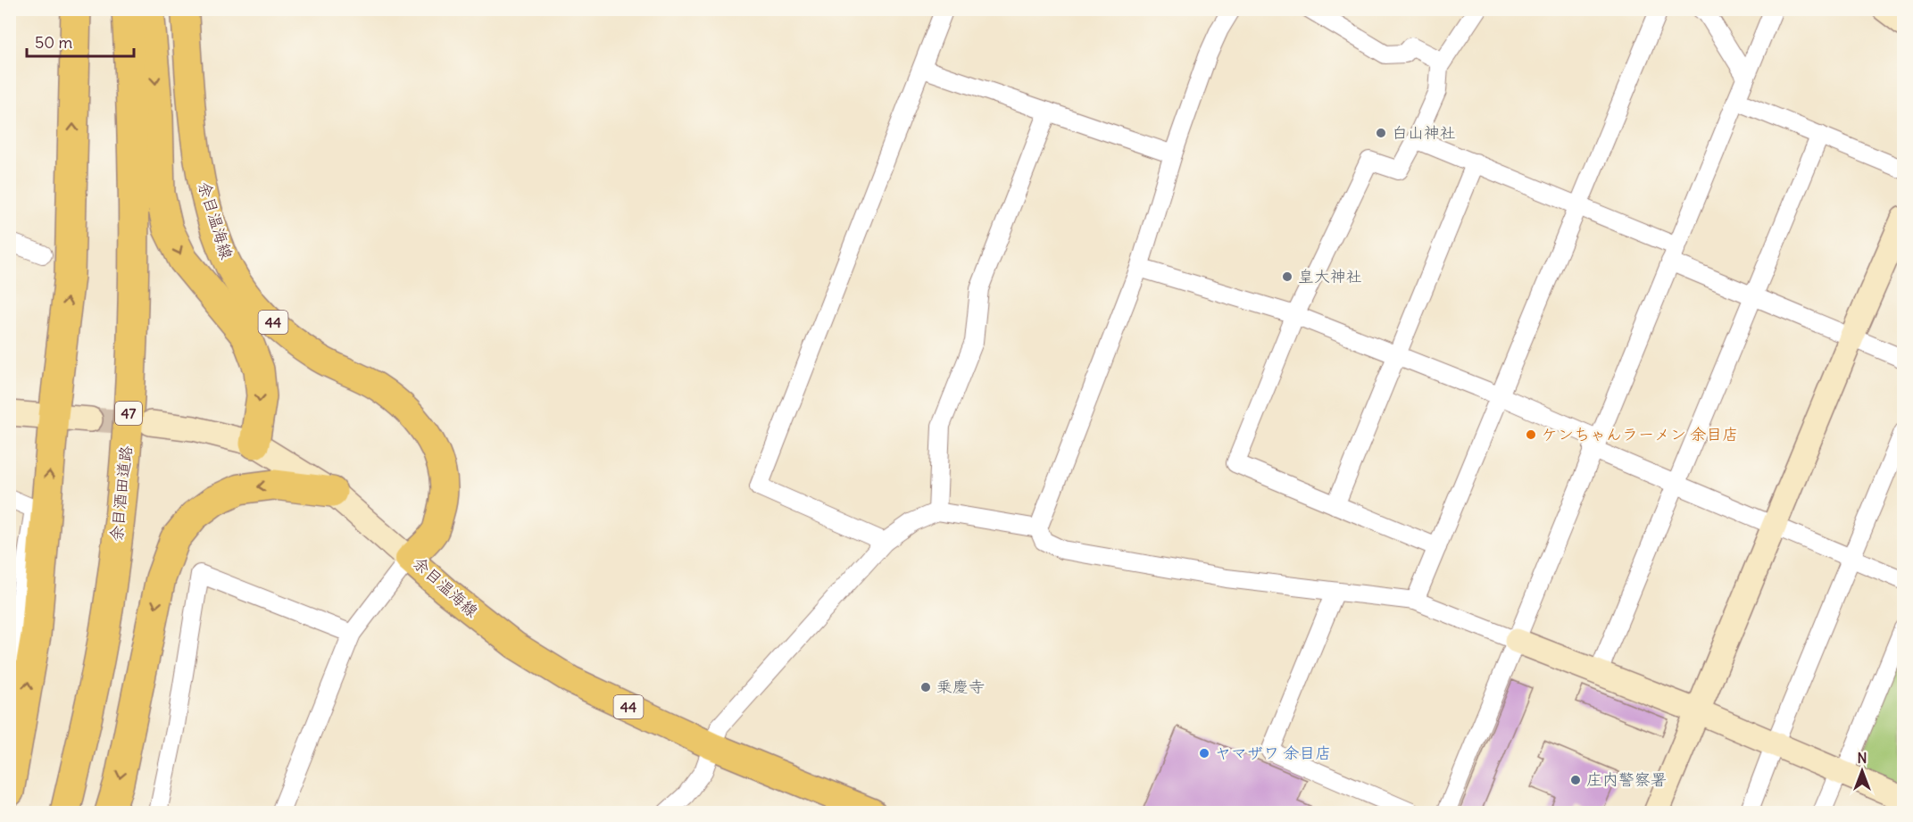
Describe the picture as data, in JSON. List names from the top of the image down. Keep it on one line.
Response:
{"streets":{"highway":["47","余目酒田道路"],"main road":["余目温海線","44"]},"places":["白山神社","皇大神社","ケンちゃんラーメン 余目店","乗慶寺","ヤマザワ 余目店","庄内警察署"],"scale_bar":"50 m","north":"top"}
